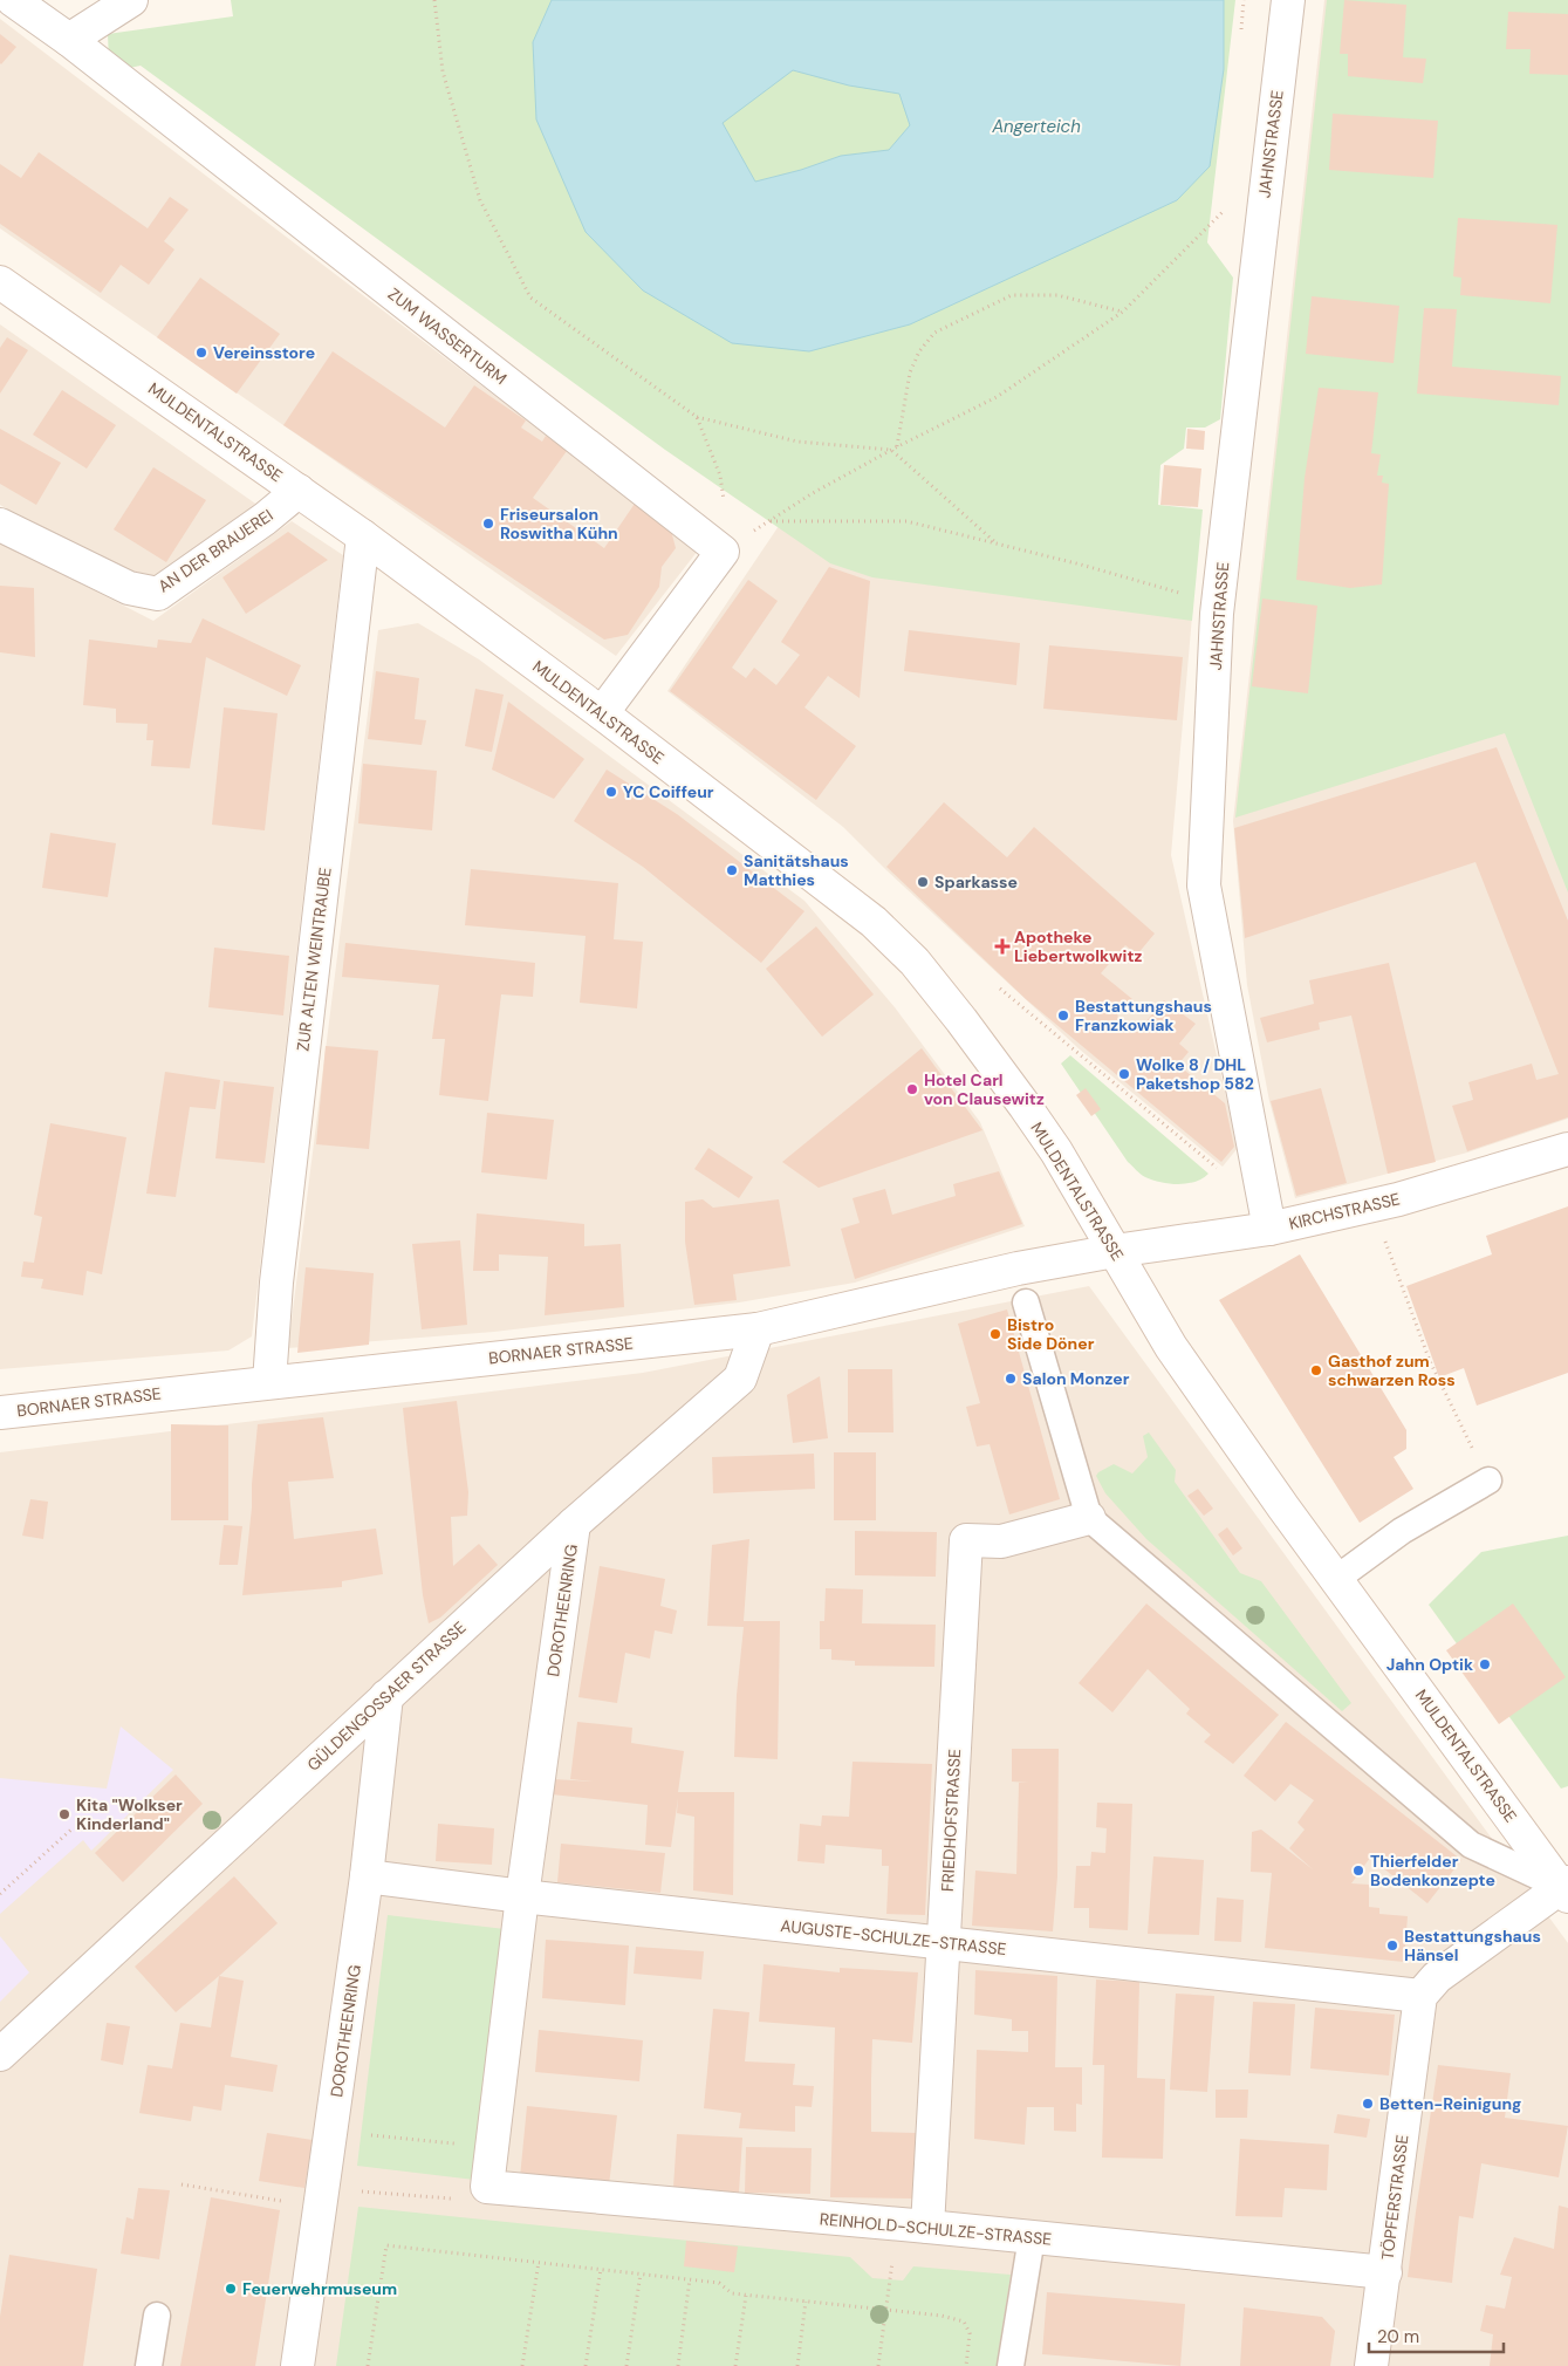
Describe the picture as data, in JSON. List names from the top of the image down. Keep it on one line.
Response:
{"streets":{"street":["JAHNSTRASSE","ZUM WASSERTURM","MULDENTALSTRASSE","AN DER BRAUEREI","ZUR ALTEN WEINTRAUBE","KIRCHSTRASSE","BORNAER STRASSE","DOROTHEENRING","GÜLDENGOSSAER STRASSE","FRIEDHOFSTRASSE","AUGUSTE-SCHULZE-STRASSE","TÖPFERSTRASSE","REINHOLD-SCHULZE-STRASSE"]},"crossings":[["JAHNSTRASSE","KIRCHSTRASSE"],["MULDENTALSTRASSE","AN DER BRAUEREI"],["MULDENTALSTRASSE","ZUR ALTEN WEINTRAUBE"],["MULDENTALSTRASSE","KIRCHSTRASSE"],["MULDENTALSTRASSE","BORNAER STRASSE"],["ZUR ALTEN WEINTRAUBE","BORNAER STRASSE"],["KIRCHSTRASSE","BORNAER STRASSE"],["BORNAER STRASSE","GÜLDENGOSSAER STRASSE"],["DOROTHEENRING","GÜLDENGOSSAER STRASSE"],["DOROTHEENRING","AUGUSTE-SCHULZE-STRASSE"],["DOROTHEENRING","REINHOLD-SCHULZE-STRASSE"],["FRIEDHOFSTRASSE","AUGUSTE-SCHULZE-STRASSE"],["FRIEDHOFSTRASSE","REINHOLD-SCHULZE-STRASSE"],["AUGUSTE-SCHULZE-STRASSE","TÖPFERSTRASSE"],["TÖPFERSTRASSE","REINHOLD-SCHULZE-STRASSE"]],"water":["Angerteich"],"places":{"other":["Vereinsstore","Friseursalon Roswitha Kühn","YC Coiffeur","Sanitätshaus Matthies","Sparkasse","Bestattungshaus Franzkowiak","Wolke 8 / DHL Paketshop 582","Hotel Carl von Clausewitz","Bistro Side Döner","Gasthof zum schwarzen Ross","Salon Monzer","Jahn Optik","Kita \"Wolkser Kinderland\"","Thierfelder Bodenkonzepte","Bestattungshaus Hänsel","Betten-Reinigung","Feuerwehrmuseum"],"health":["Apotheke Liebertwolkwitz"]},"scale_bar":"20 m"}
